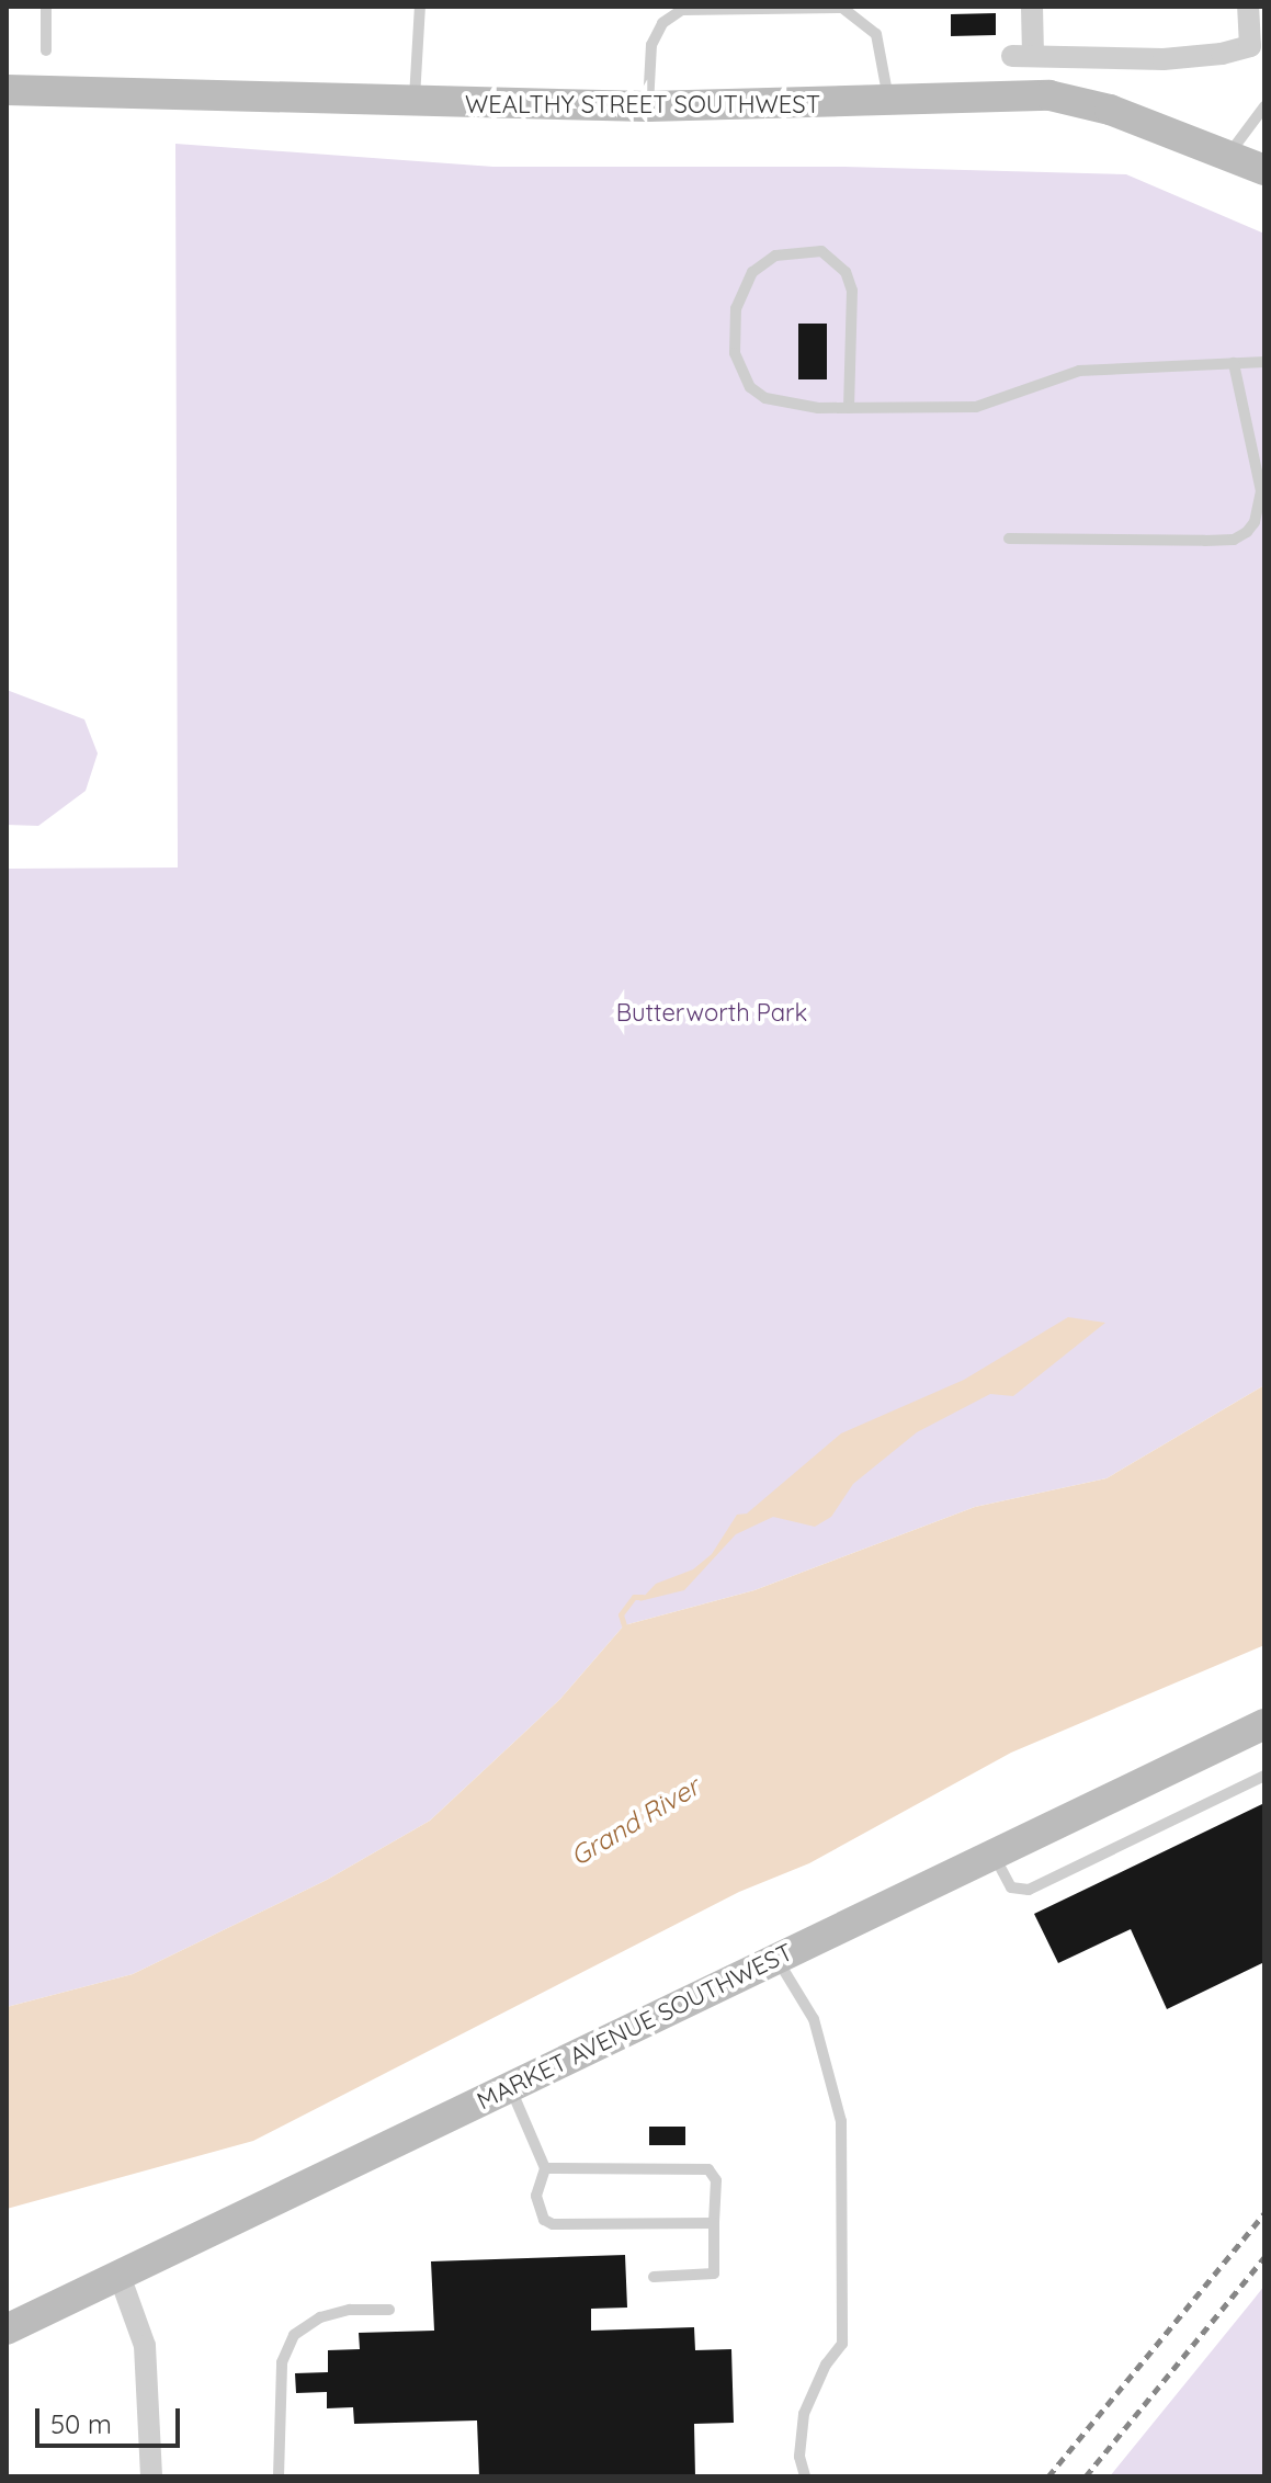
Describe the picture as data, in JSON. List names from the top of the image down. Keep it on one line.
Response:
{"streets":{"main road":["WEALTHY STREET SOUTHWEST","MARKET AVENUE SOUTHWEST"]},"water":["Grand River"],"parks":["Butterworth Park"],"scale_bar":"50 m"}
